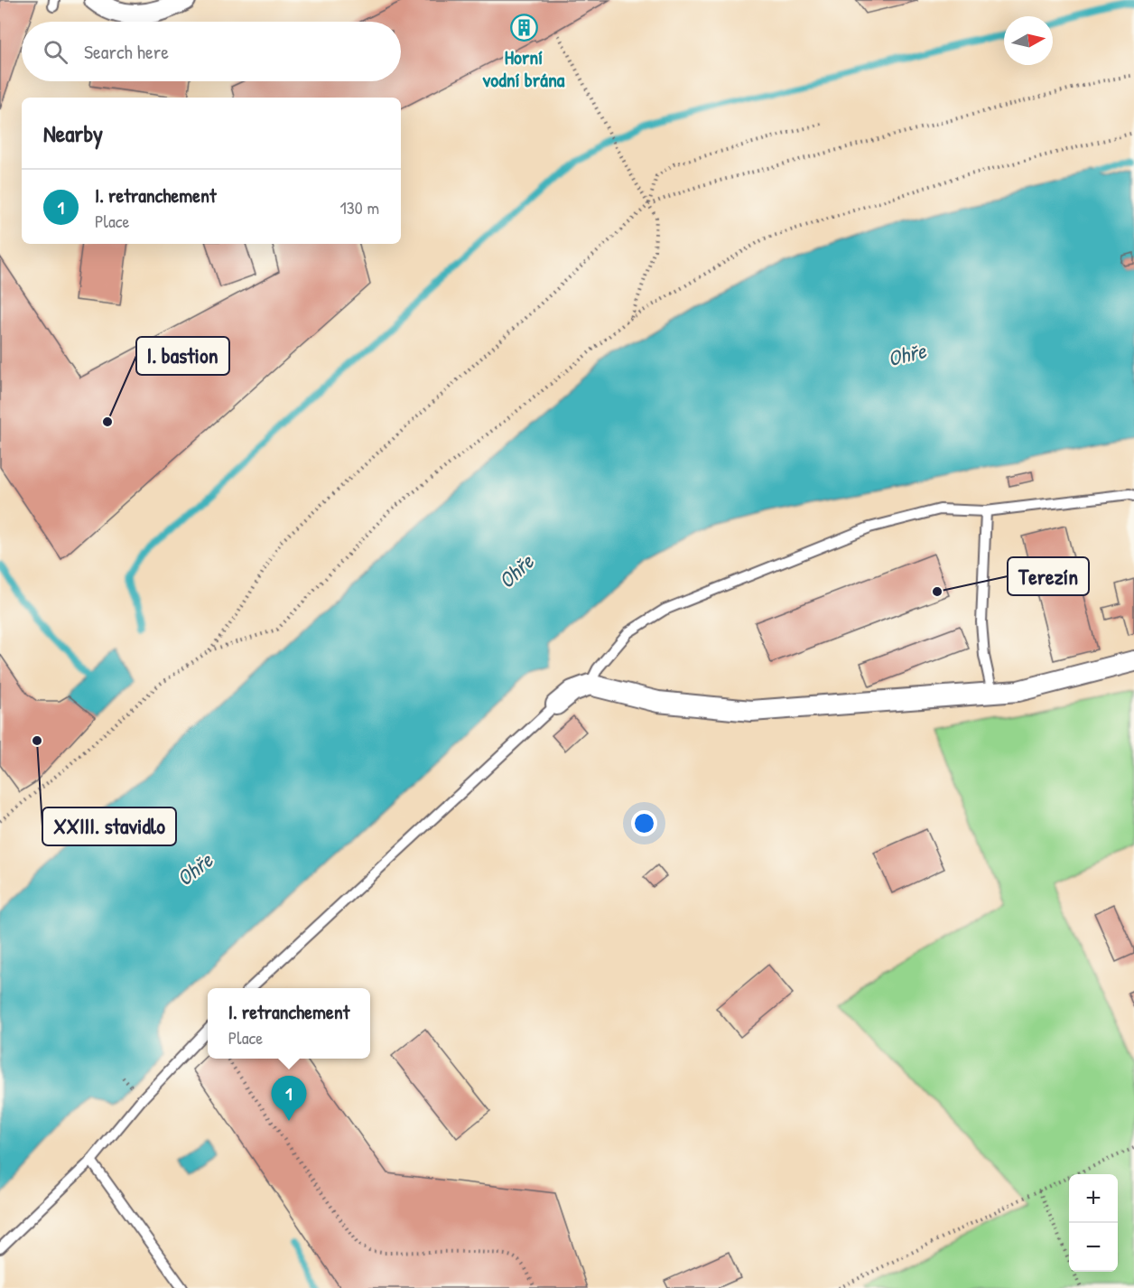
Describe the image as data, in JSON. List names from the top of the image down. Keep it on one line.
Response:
{"water":["Ohře"],"places":{"building":["Horní vodní brána"],"other":["I. bastion","Terezín","XXIII. stavidlo"]},"north":"right","page":{"search":"Search here","heading":"Nearby","list":[{"mark":"1","name":"I. retranchement","note":"Place","value":"130 m"}],"popup":["I. retranchement","Place"],"pins":"1","map_buttons":["+","−"]}}
